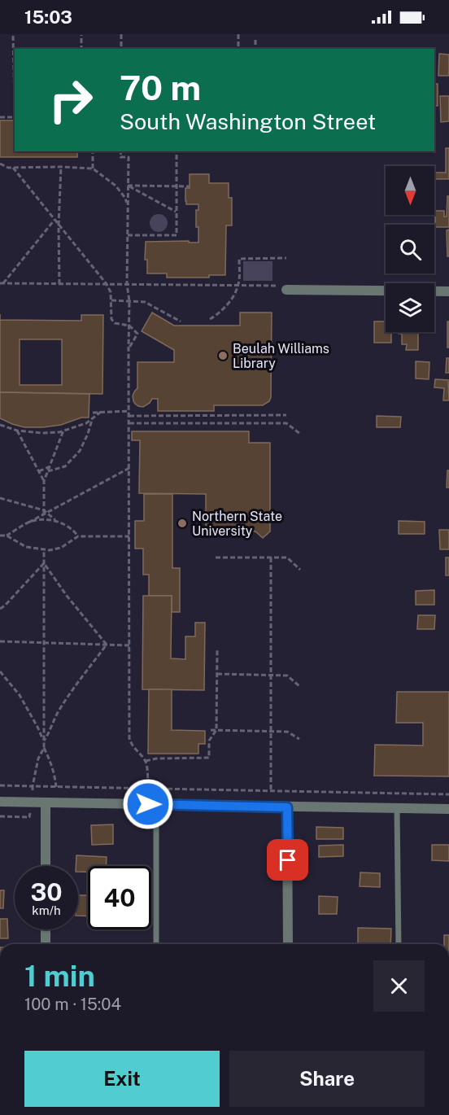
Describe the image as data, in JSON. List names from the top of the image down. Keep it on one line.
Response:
{"places":["Beulah Williams Library","Northern State University"],"north":"bottom","page":{"status":"15:03","turn":["70 m","South Washington Street"],"speed":"30 km/h","limit":"40","heading":["1 min","100 m · 15:04"],"buttons":["Exit","Share"]}}
